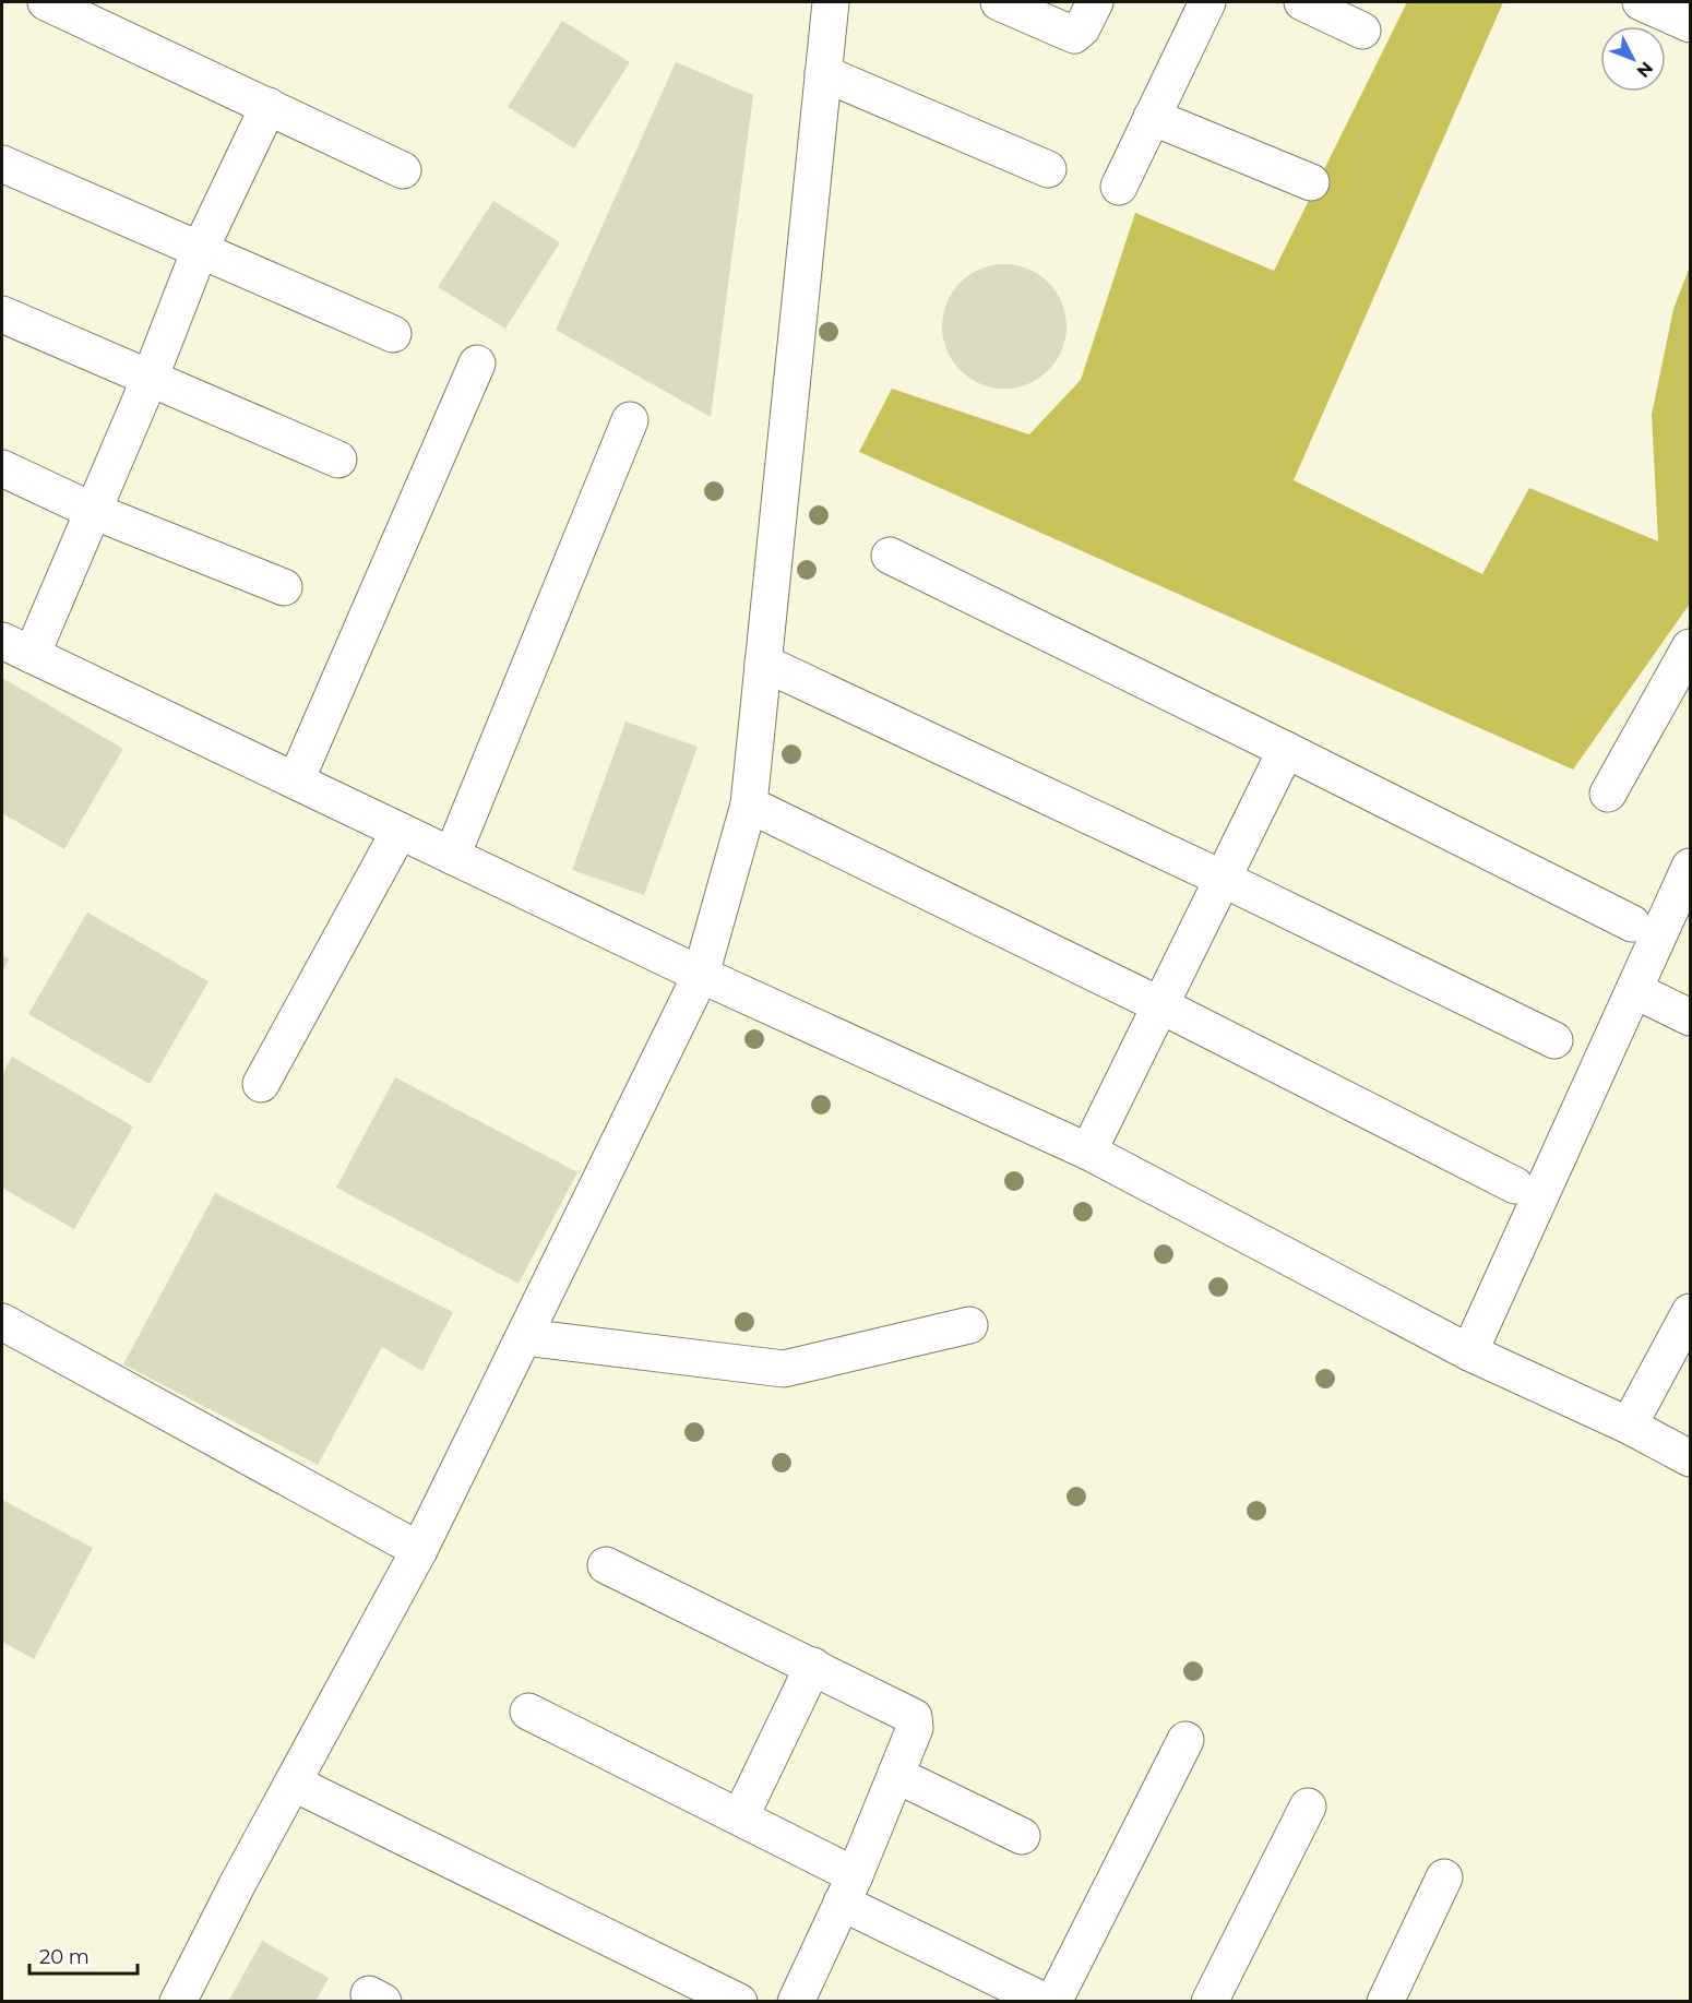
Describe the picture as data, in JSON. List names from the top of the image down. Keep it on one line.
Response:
{"scale_bar":"20 m","north":"bottom right"}
